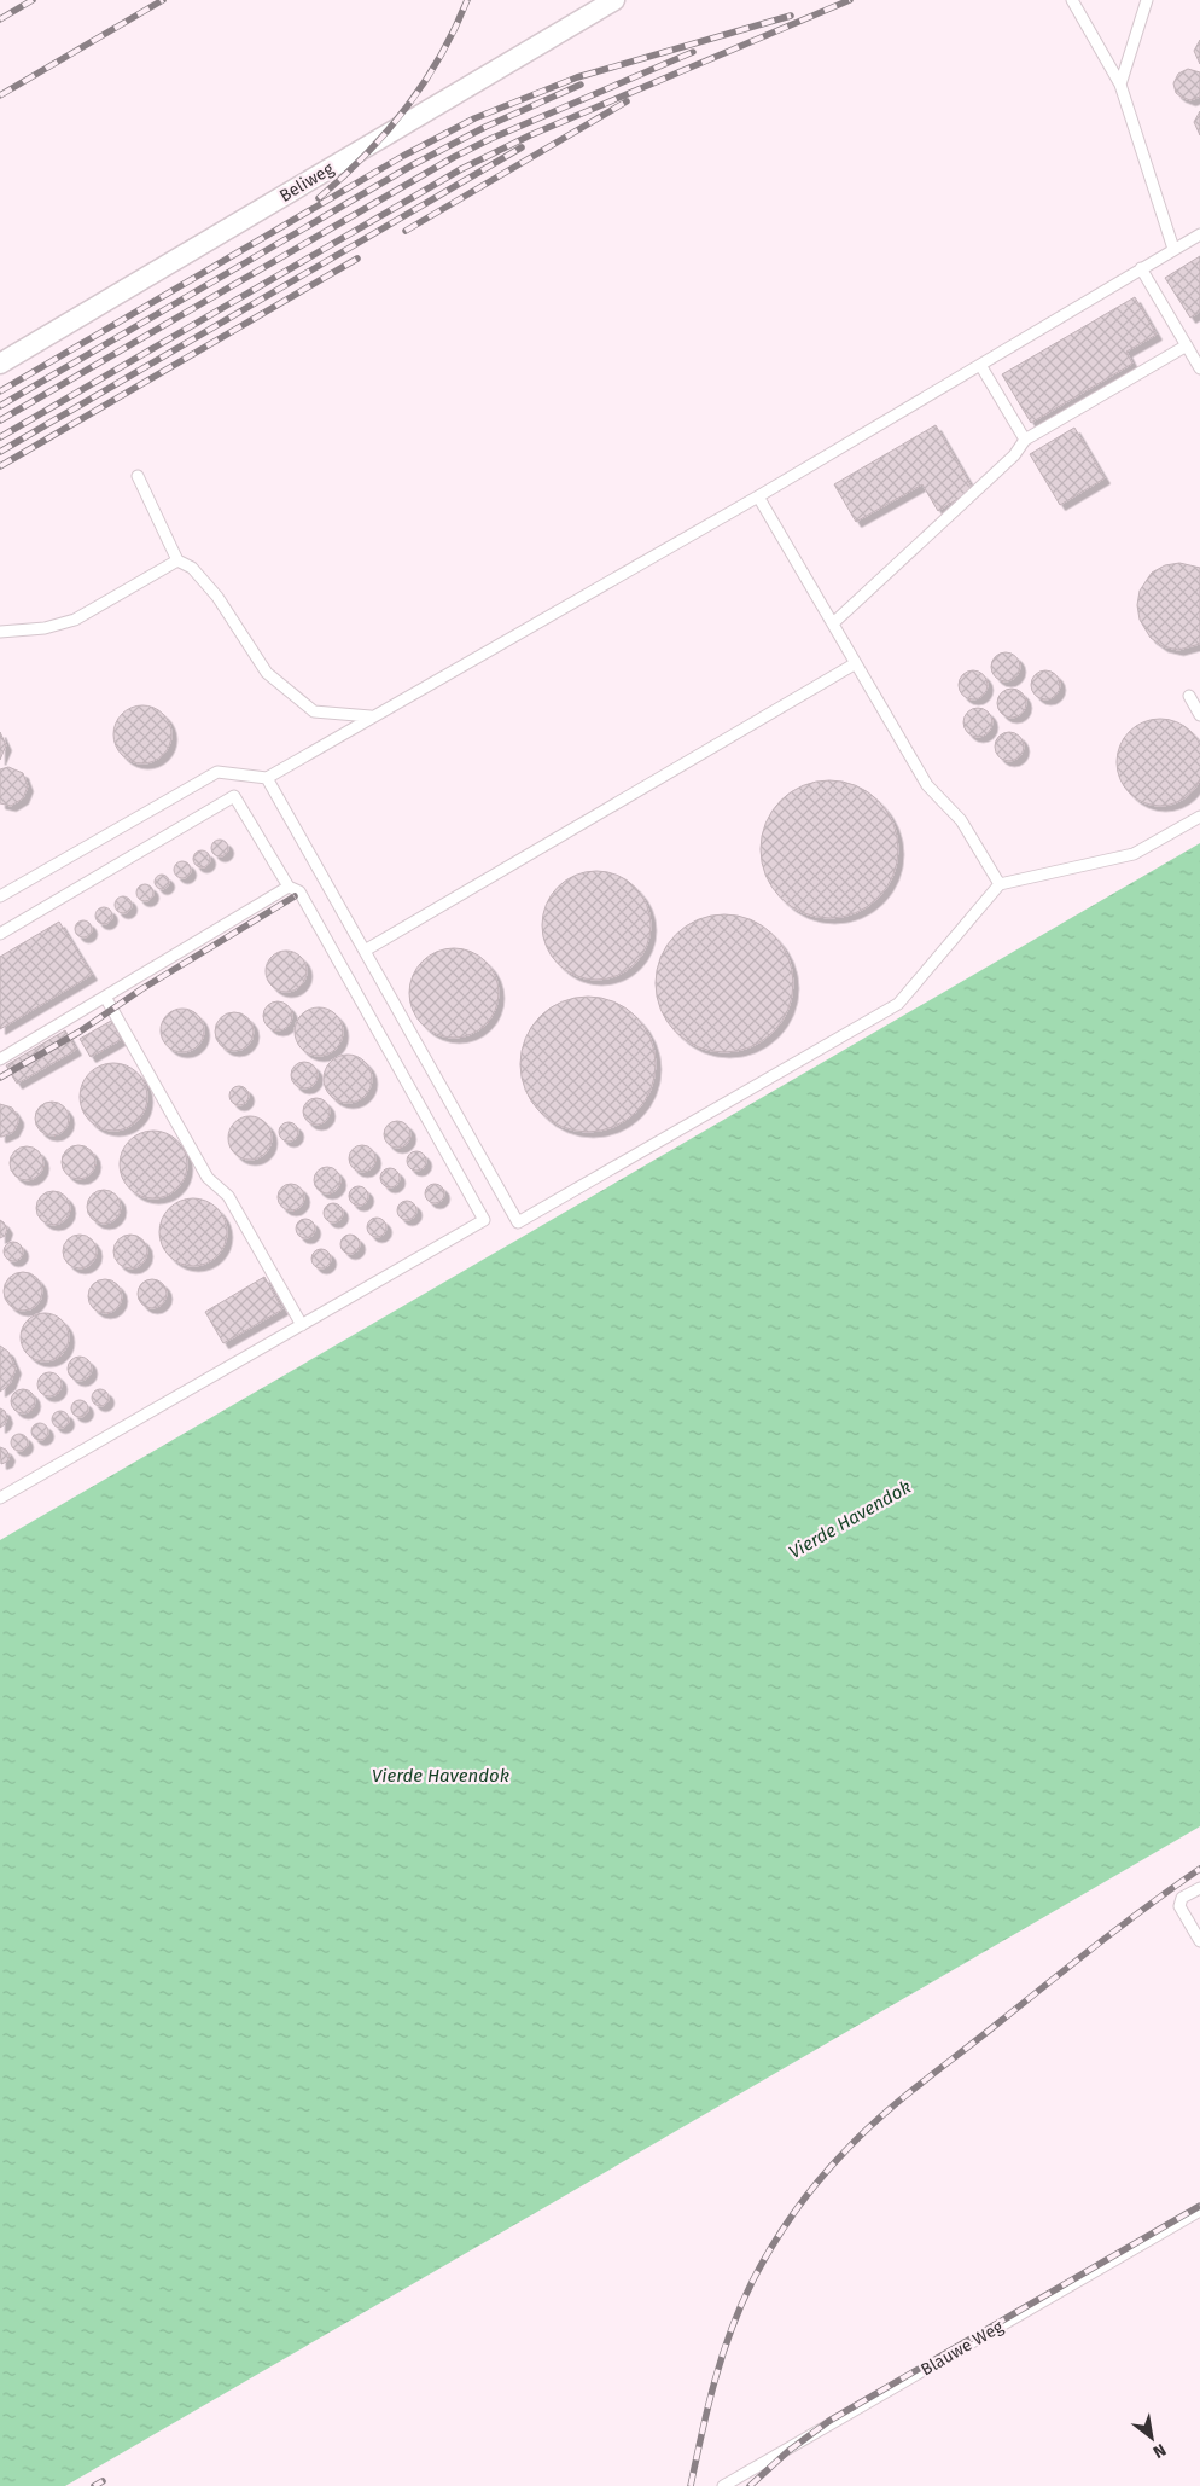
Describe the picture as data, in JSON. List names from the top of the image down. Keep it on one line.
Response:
{"streets":{"street":["Beliweg"],"lane":["Blauwe Weg"]},"water":["Vierde Havendok"],"north":"bottom right"}
